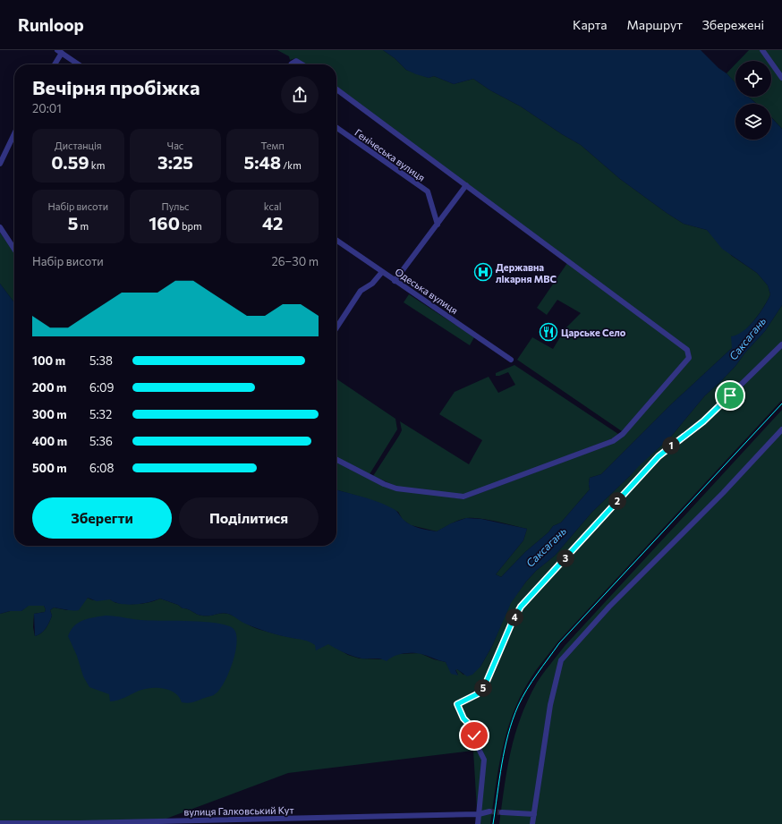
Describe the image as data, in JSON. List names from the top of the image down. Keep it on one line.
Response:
{"streets":{"street":["Генічеська вулиця","Одеська вулиця","вулиця Галковський Кут"]},"water":["Саксагань"],"places":{"hospital":["Державна лікарня МВС"],"restaurant":["Царське Село"]},"page":{"header":"Runloop","nav":["Карта","Маршрут","Збережені"],"heading":["Вечірня пробіжка","20:01"],"stats":[["Дистанція","0.59 km"],["Час","3:25"],["Темп","5:48 /km"],["Набір висоти","5 m"],["Пульс","160 bpm"],["kcal","42"]],"chart":["Набір висоти","26–30 m"],"list":[{"name":"100 m","note":"5:38"},{"name":"200 m","note":"6:09"},{"name":"300 m","note":"5:32"},{"name":"400 m","note":"5:36"},{"name":"500 m","note":"6:08"}],"pins":["1","2","3","4","5"],"buttons":["Зберегти","Поділитися"]}}
